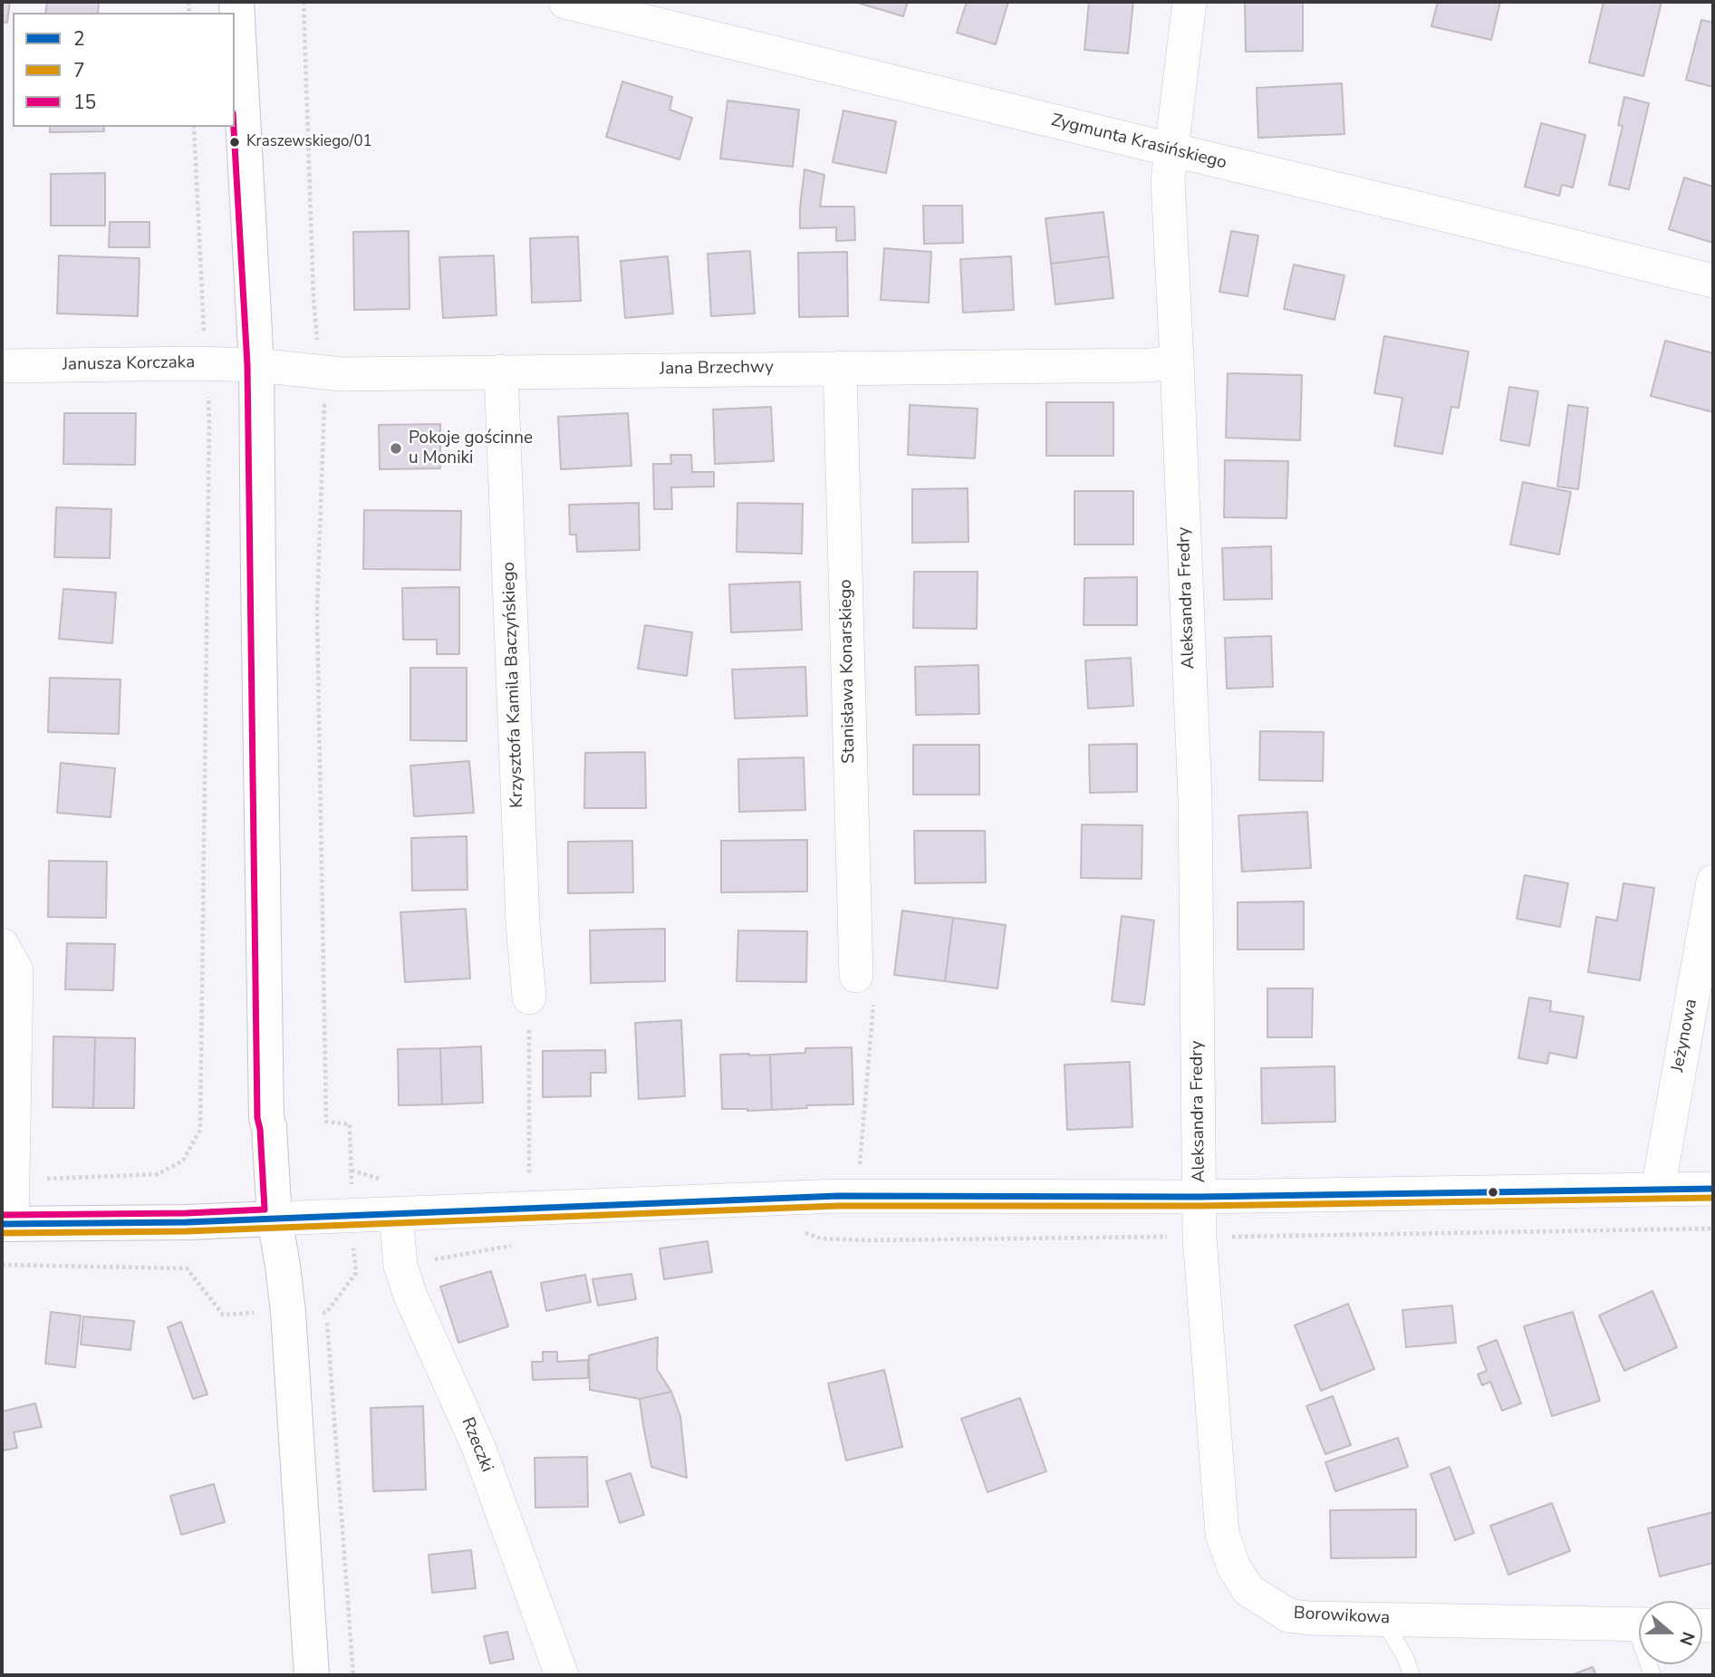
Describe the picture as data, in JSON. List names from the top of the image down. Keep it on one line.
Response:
{"streets":{"street":["Zygmunta Krasińskiego","Janusza Korczaka","Jana Brzechwy","Aleksandra Fredry","Stanisława Konarskiego","Krzysztofa Kamila Baczyńskiego","Jeżynowa","Rzeczki","Borowikowa"]},"crossings":[["Zygmunta Krasińskiego","Aleksandra Fredry"],["Janusza Korczaka","Jana Brzechwy"],["Jana Brzechwy","Aleksandra Fredry"],["Jana Brzechwy","Stanisława Konarskiego"],["Jana Brzechwy","Krzysztofa Kamila Baczyńskiego"],["Aleksandra Fredry","Borowikowa"]],"places":["Kraszewskiego/01","Pokoje gościnne u Moniki"],"lines":["transit line 15","transit line 2","transit line 7"],"legend":["2","7","15"],"north":"right"}
